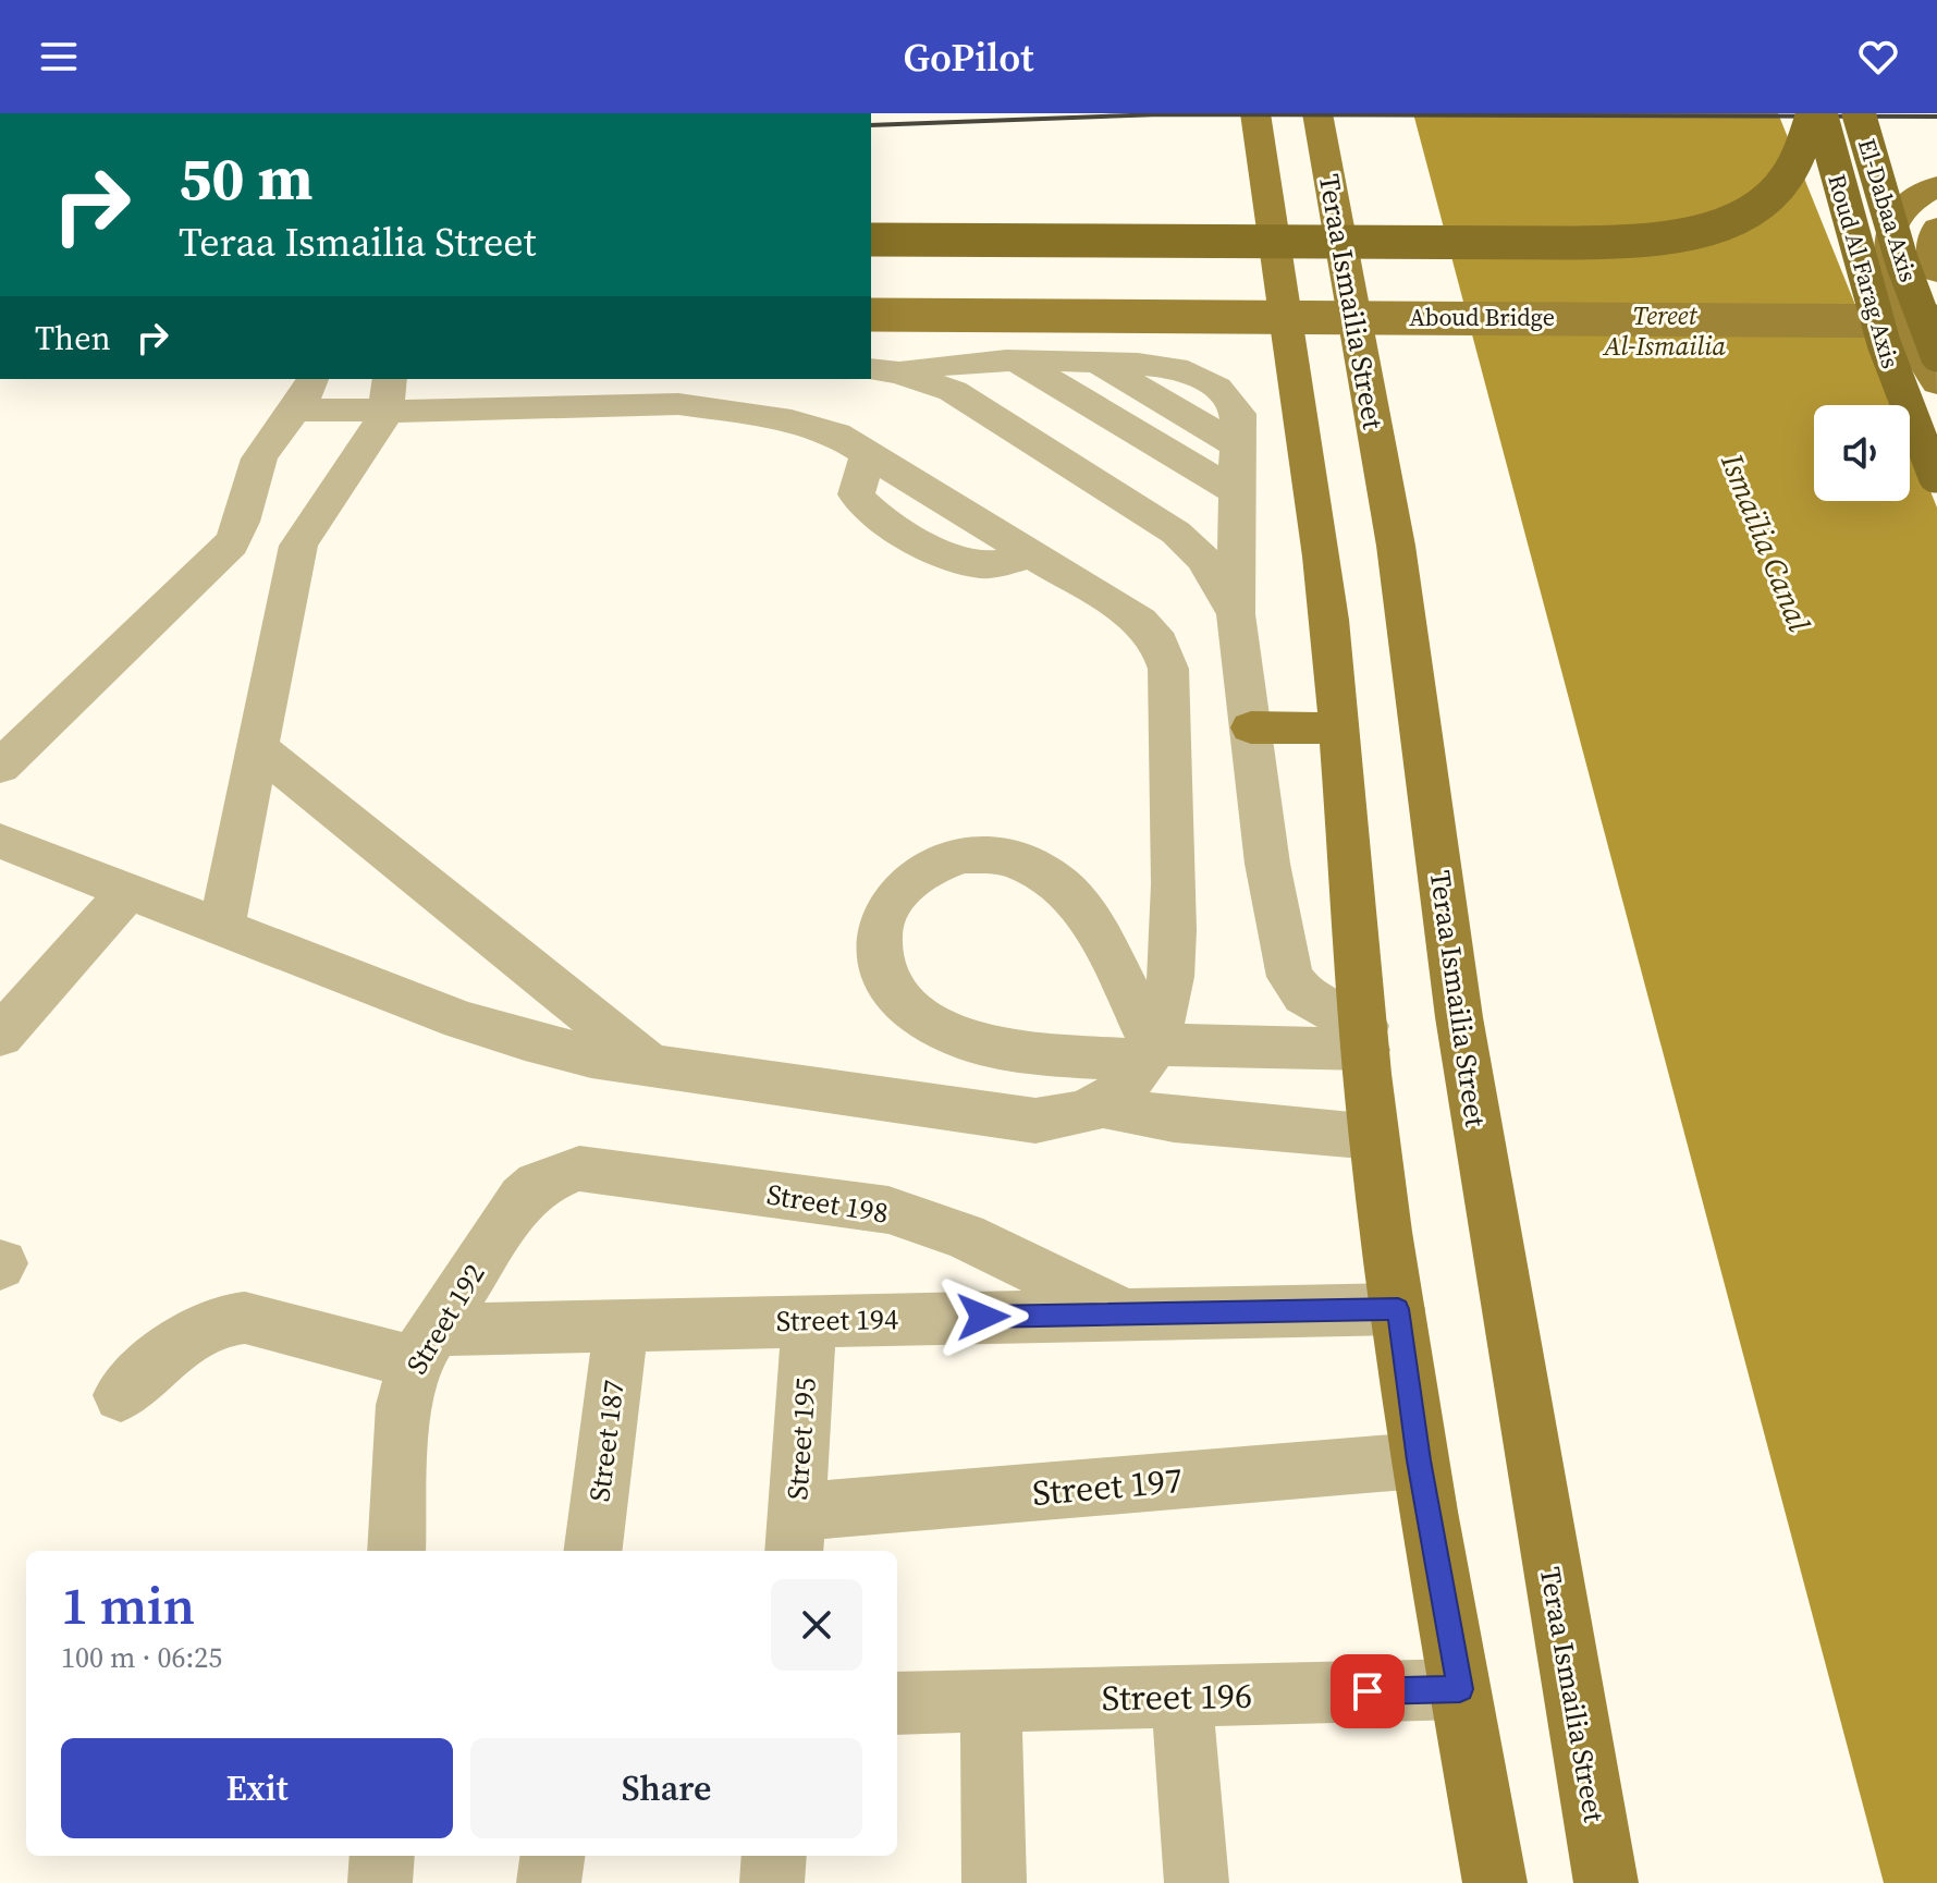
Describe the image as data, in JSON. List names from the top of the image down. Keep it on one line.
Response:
{"streets":{"highway":["El-Dabaa Axis","Roud Al Farag Axis"],"main road":["Teraa Ismailia Street","Aboud Bridge"],"street":["Street 198","Street 192","Street 194","Street 195","Street 187","Street 197","Street 196"]},"crossings":[["Street 198","Street 192"],["Street 198","Street 194"],["Street 192","Street 194"],["Street 194","Street 195"],["Street 194","Street 187"],["Street 195","Street 197"]],"water":["Tereet Al-Ismailia","Ismaïlia Canal"],"page":{"header":"GoPilot","turn":["50 m","Teraa Ismailia Street"],"then":"Then","heading":["1 min","100 m · 06:25"],"buttons":["Exit","Share"]}}
